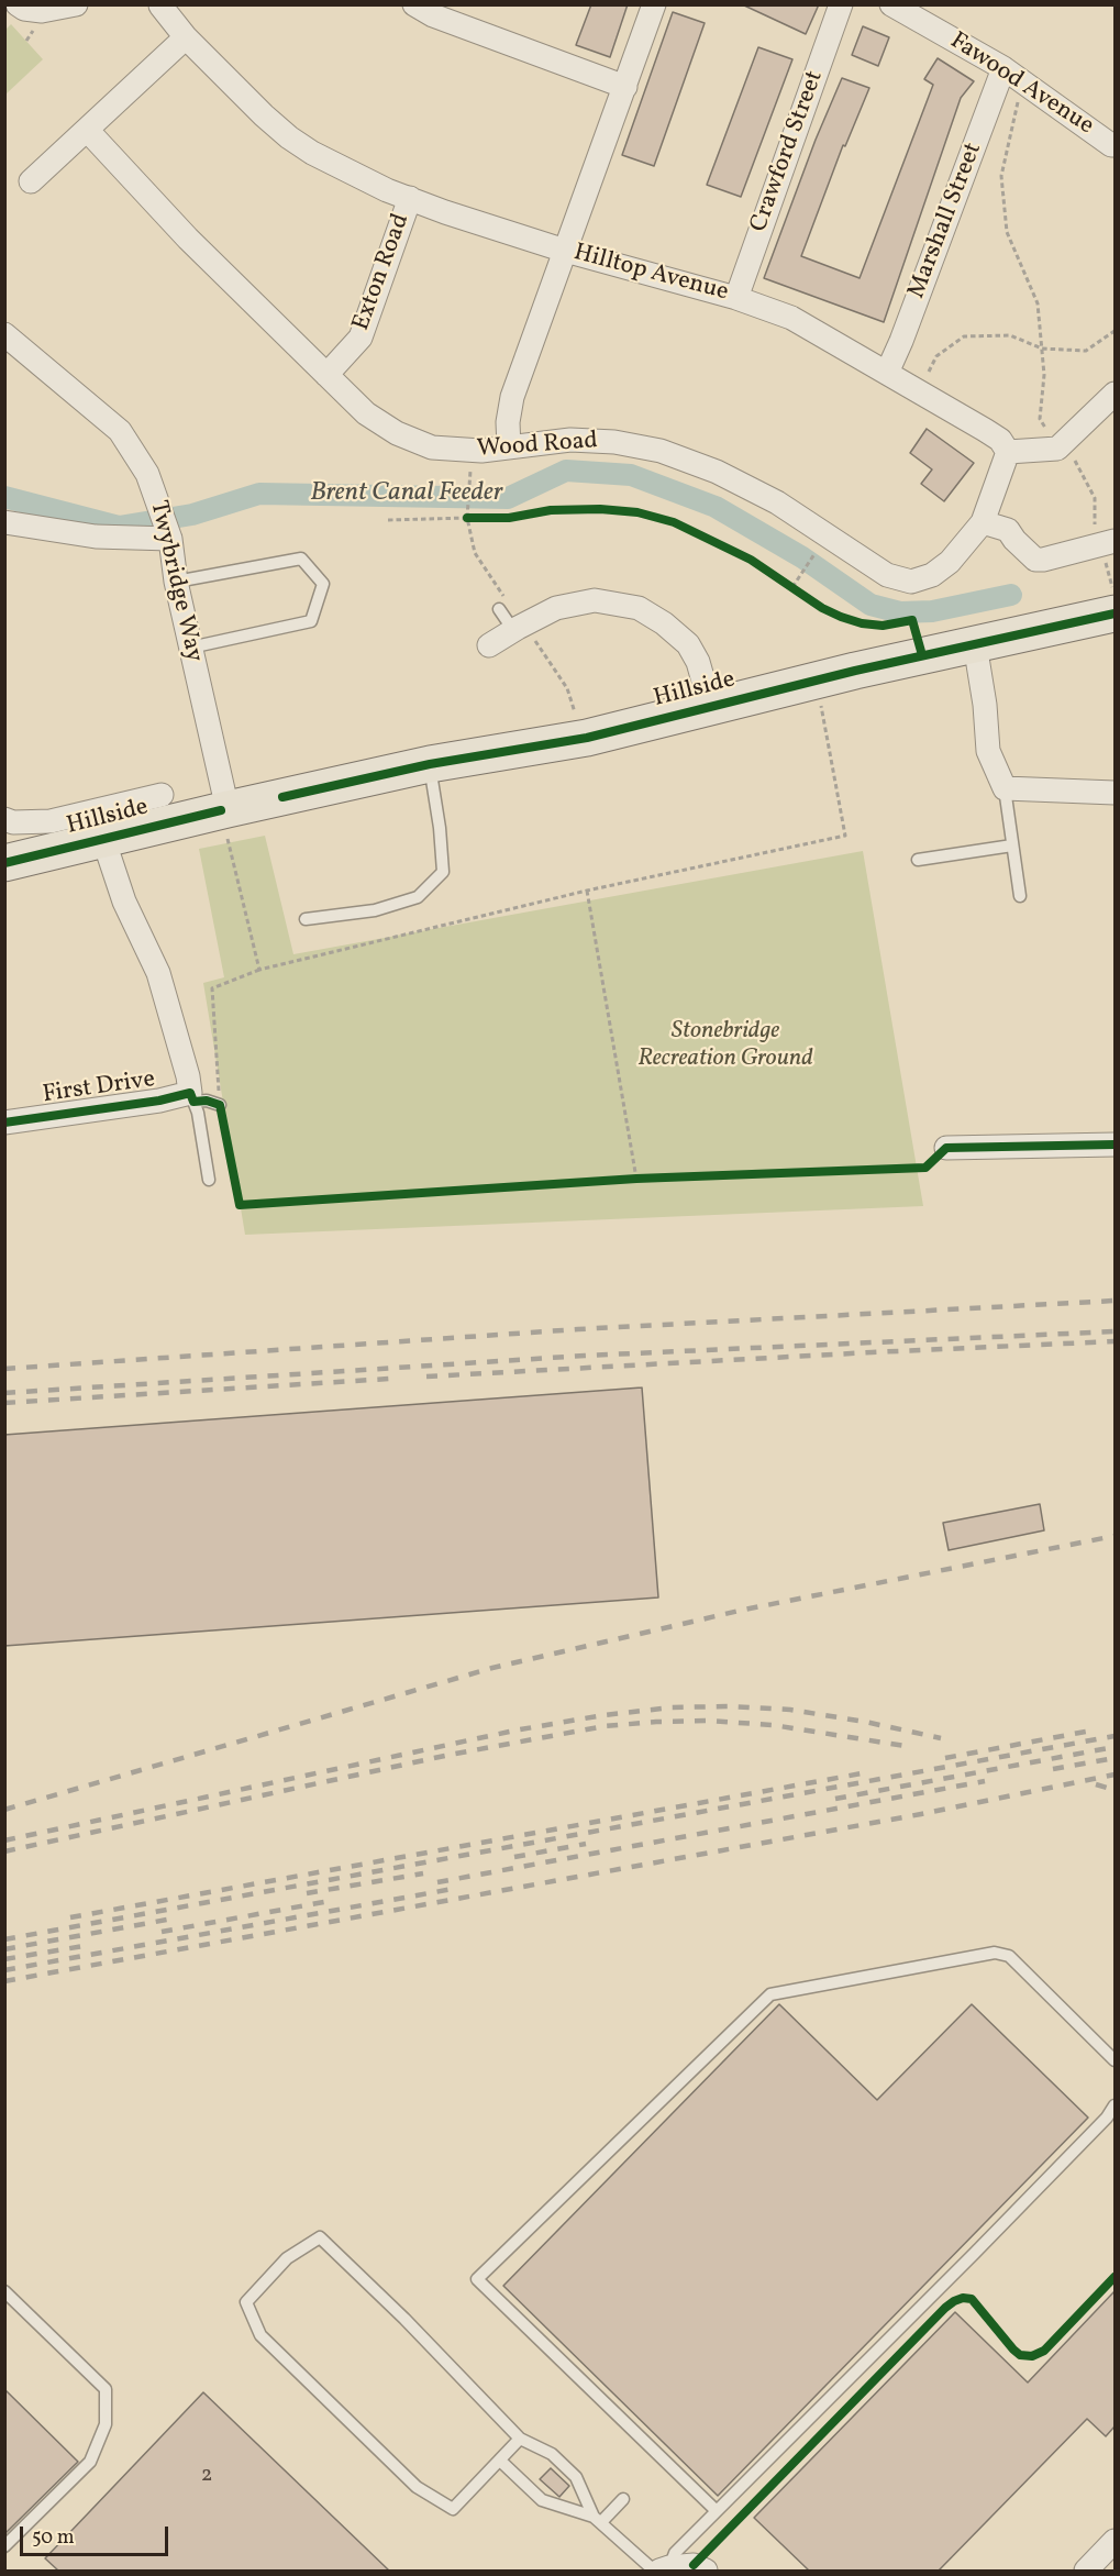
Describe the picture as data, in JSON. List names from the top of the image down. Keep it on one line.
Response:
{"streets":{"main road":["Hillside"],"street":["Fawood Avenue","Crawford Street","Marshall Street","Exton Road","Hilltop Avenue","Wood Road","Twybridge Way","First Drive"]},"crossings":[["Fawood Avenue","Marshall Street"],["Crawford Street","Hilltop Avenue"],["Marshall Street","Hilltop Avenue"],["Exton Road","Hilltop Avenue"],["Exton Road","Wood Road"],["Hilltop Avenue","Wood Road"],["Twybridge Way","Hillside"],["Hillside","First Drive"]],"water":["Brent Canal Feeder"],"parks":["Stonebridge Recreation Ground"],"house_numbers":["2"],"scale_bar":"50 m"}
